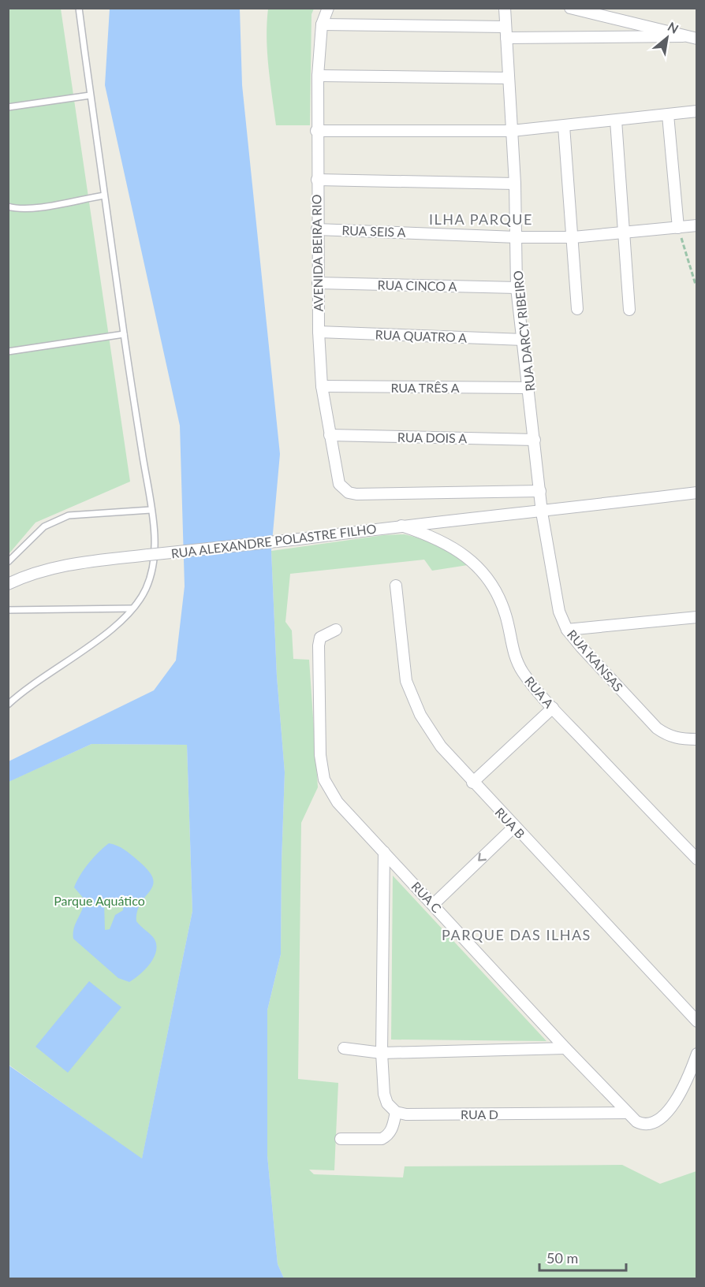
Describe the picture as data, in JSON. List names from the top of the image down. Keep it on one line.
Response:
{"streets":{"street":["RUA SEIS A","AVENIDA BEIRA RIO","RUA CINCO A","RUA DARCY RIBEIRO","RUA QUATRO A","RUA TRÊS A","RUA DOIS A","RUA ALEXANDRE POLASTRE FILHO","RUA KANSAS","RUA A","RUA B","RUA C","RUA D"]},"crossings":[["RUA SEIS A","AVENIDA BEIRA RIO"],["RUA SEIS A","RUA DARCY RIBEIRO"],["AVENIDA BEIRA RIO","RUA CINCO A"],["AVENIDA BEIRA RIO","RUA DARCY RIBEIRO"],["AVENIDA BEIRA RIO","RUA QUATRO A"],["AVENIDA BEIRA RIO","RUA TRÊS A"],["AVENIDA BEIRA RIO","RUA DOIS A"],["RUA CINCO A","RUA DARCY RIBEIRO"],["RUA DARCY RIBEIRO","RUA QUATRO A"],["RUA DARCY RIBEIRO","RUA TRÊS A"],["RUA DARCY RIBEIRO","RUA DOIS A"],["RUA DARCY RIBEIRO","RUA ALEXANDRE POLASTRE FILHO"],["RUA DARCY RIBEIRO","RUA KANSAS"],["RUA ALEXANDRE POLASTRE FILHO","RUA KANSAS"],["RUA ALEXANDRE POLASTRE FILHO","RUA A"],["RUA C","RUA D"]],"districts":["ILHA PARQUE","PARQUE DAS ILHAS"],"parks":["Parque Aquático"],"scale_bar":"50 m","north":"top right"}
